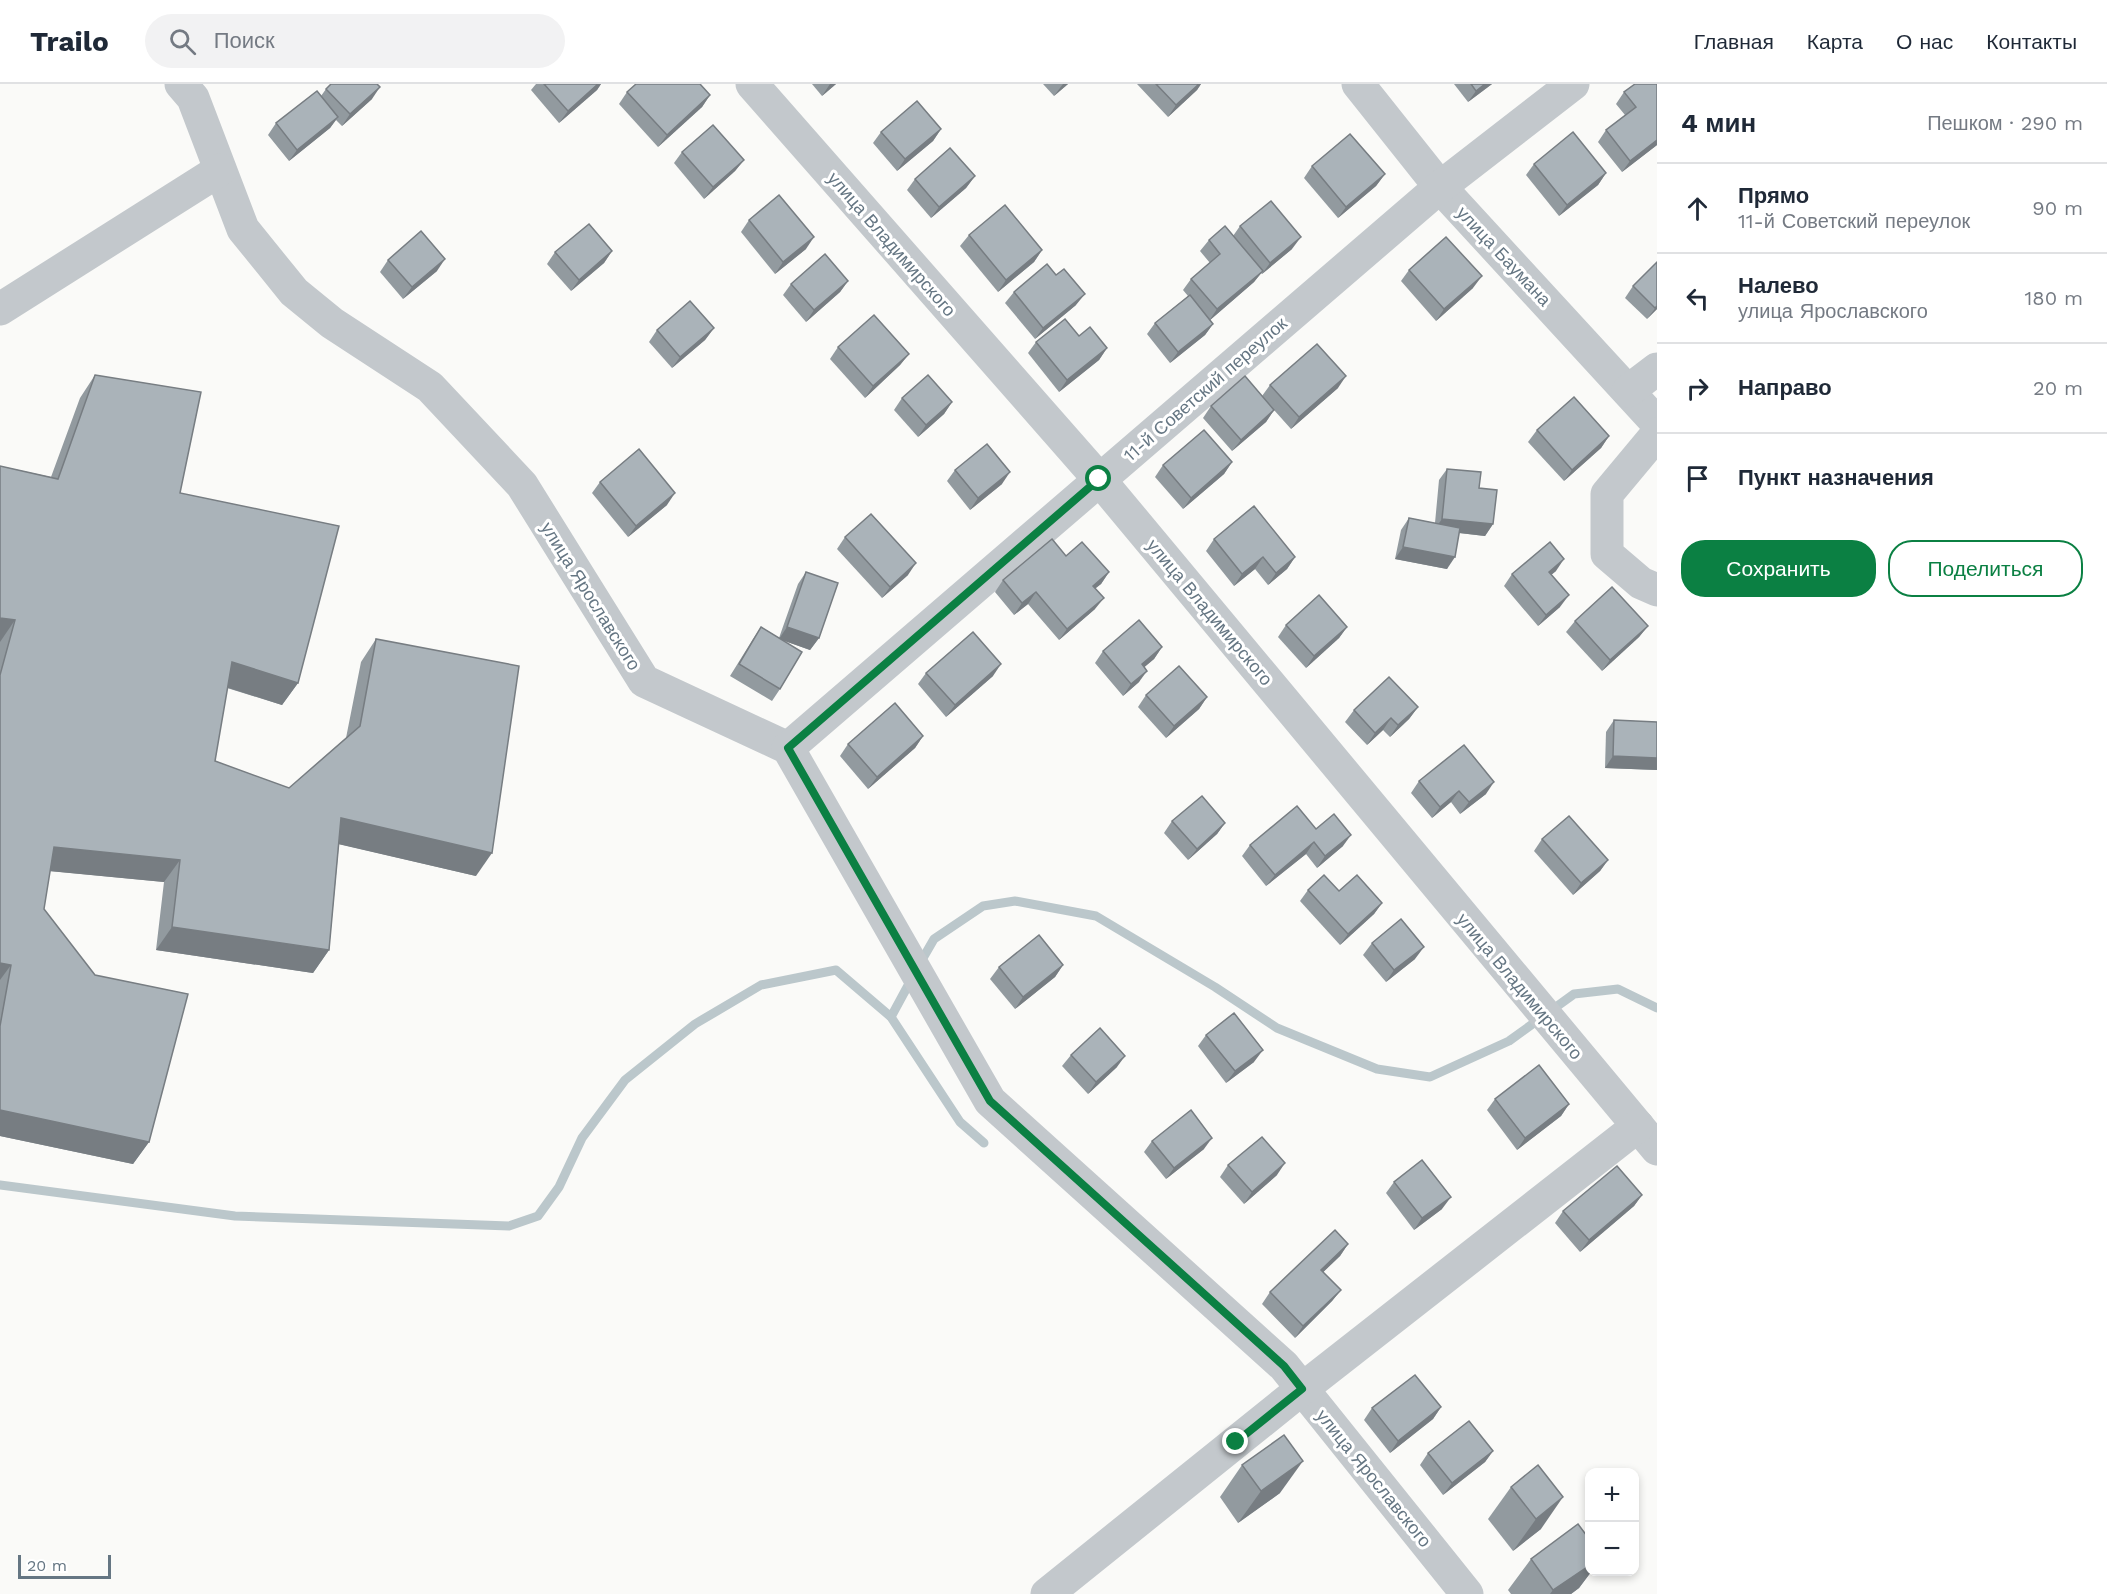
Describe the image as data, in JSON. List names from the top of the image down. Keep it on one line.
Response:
{"streets":{"street":["улица Владимирского","улица Баумана","11-й Советский переулок","улица Ярославского"]},"crossings":[["улица Владимирского","11-й Советский переулок"],["улица Баумана","11-й Советский переулок"],["11-й Советский переулок","улица Ярославского"]],"scale_bar":"20 m","page":{"header":"Trailo","search":"Поиск","nav":["Главная","Карта","О нас","Контакты"],"heading":["4 мин","Пешком · 290 m"],"list":[["Прямо","11-й Советский переулок","90 m"],["Налево","улица Ярославского","180 m"],["Направо","20 m"],"Пункт назначения"],"buttons":["Сохранить","Поделиться"],"map_buttons":["+","−"],"scale":"20 m"}}
